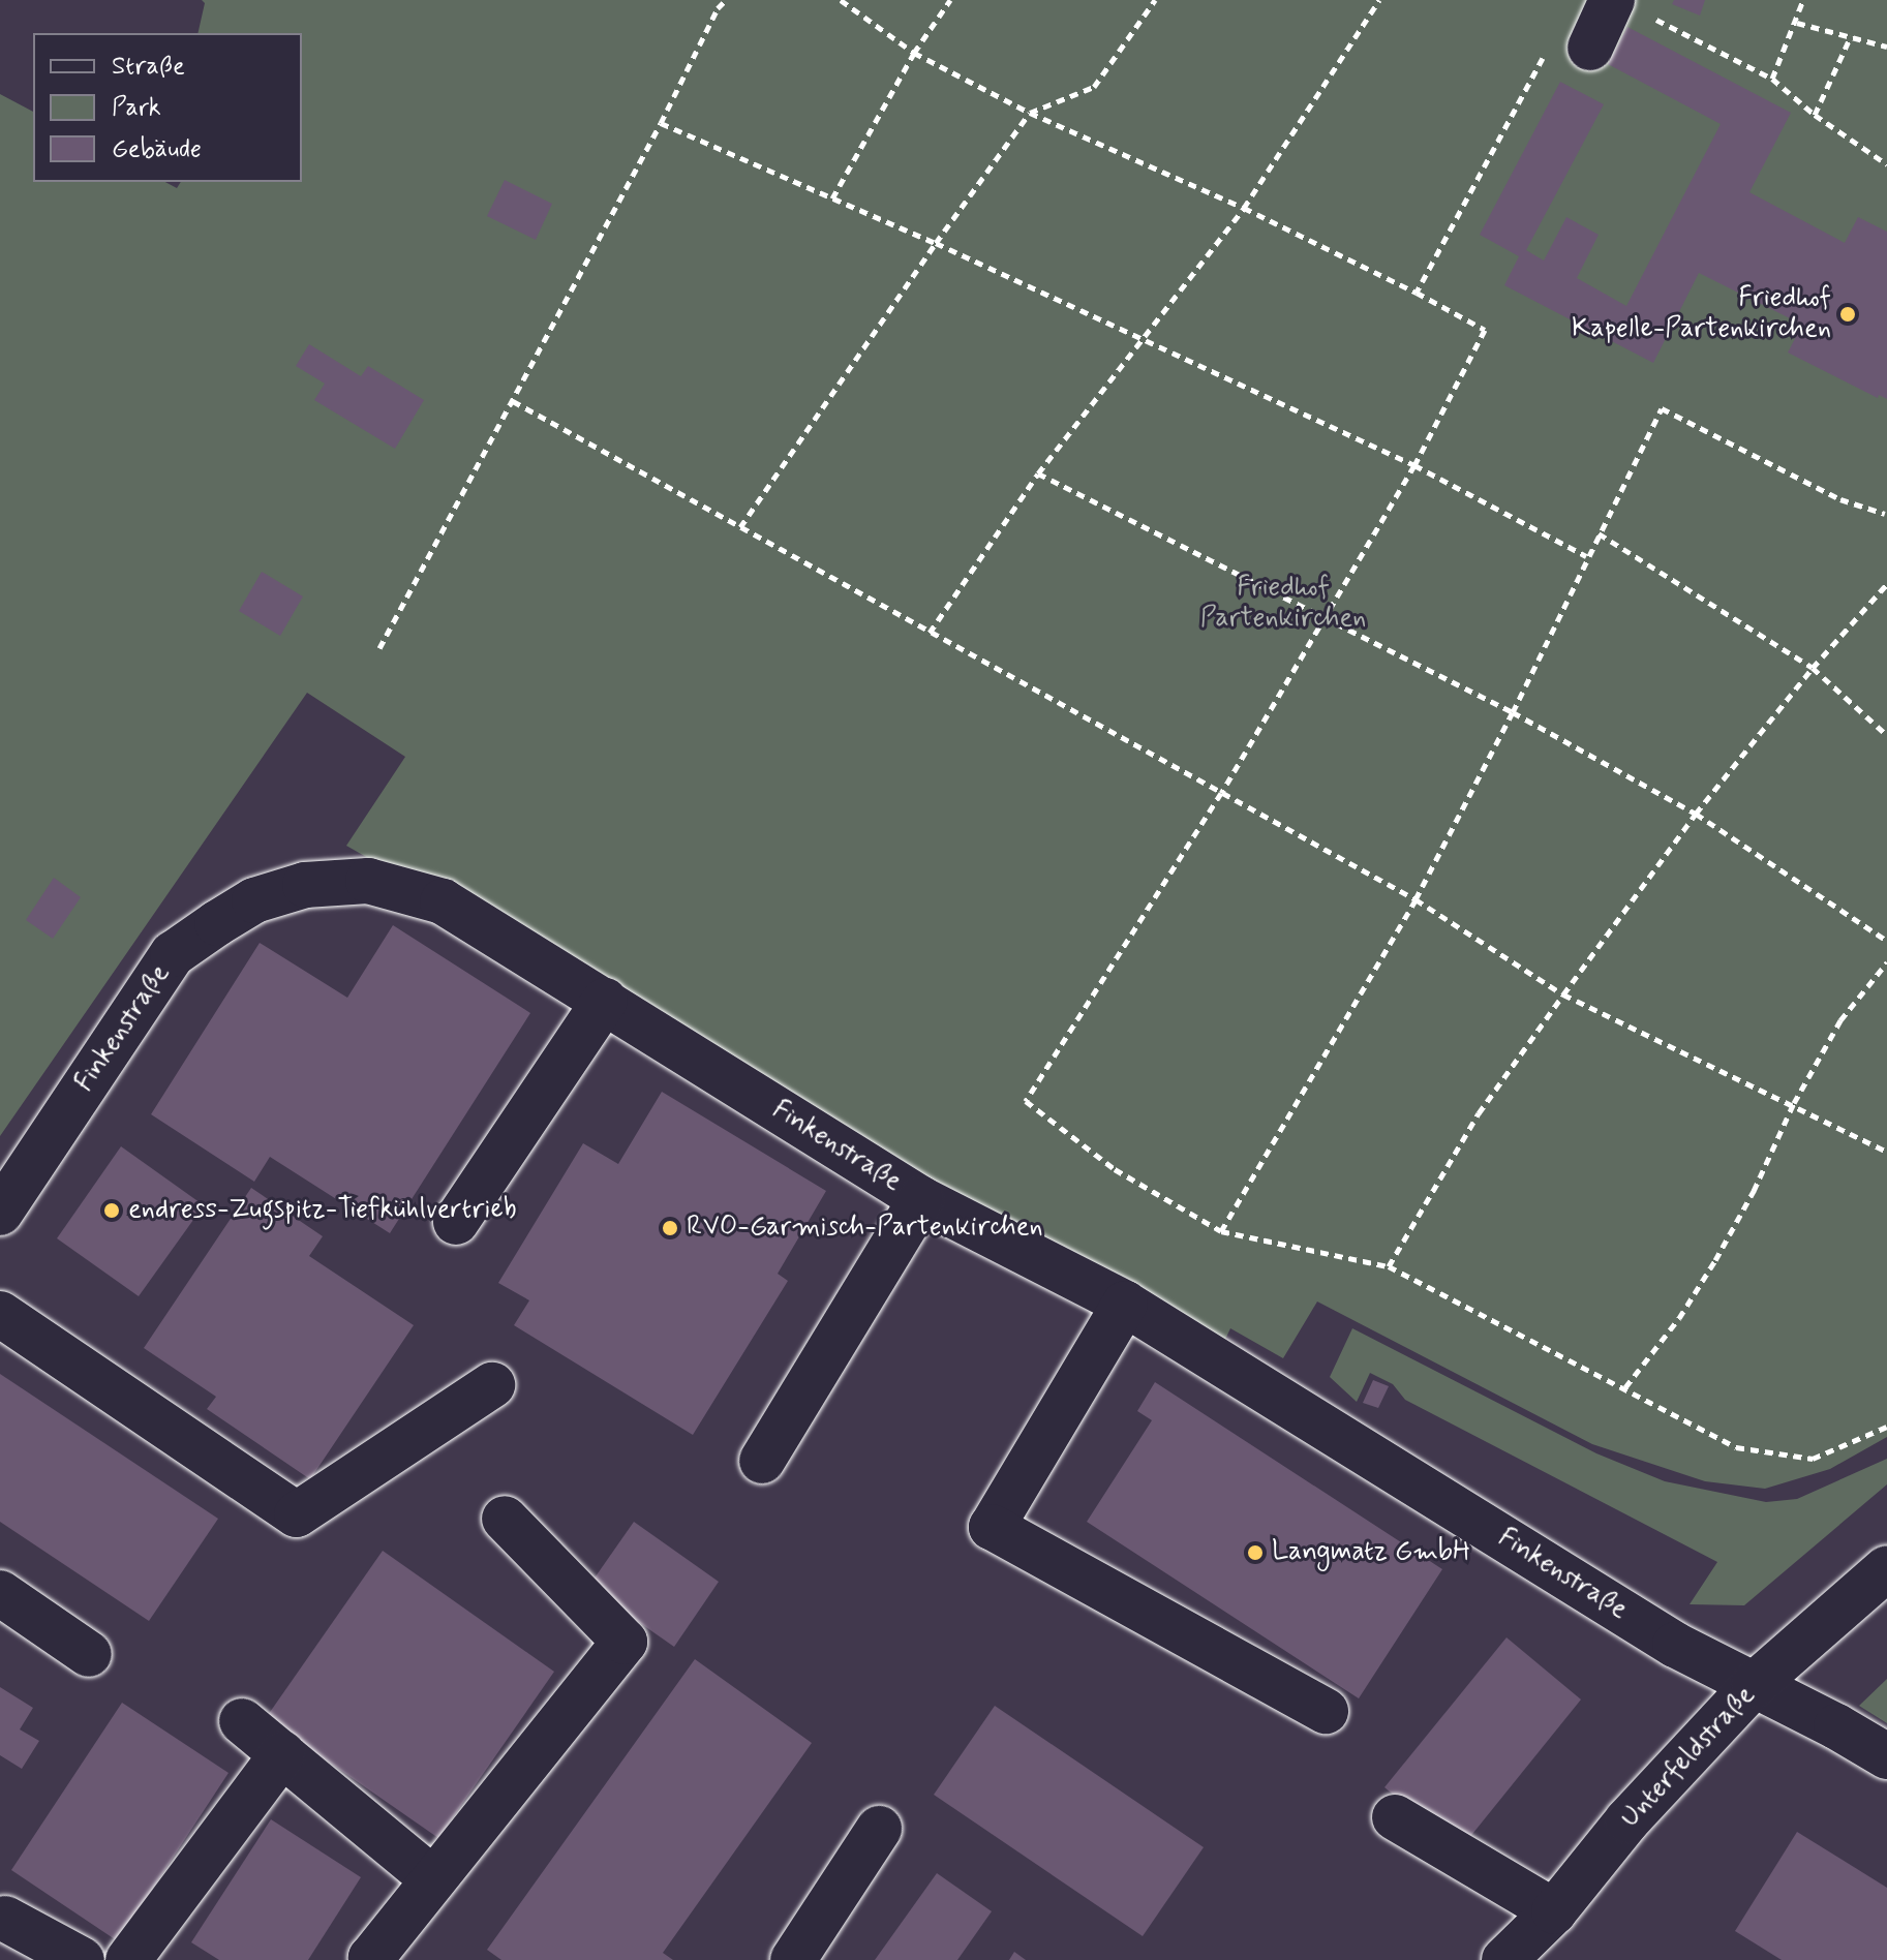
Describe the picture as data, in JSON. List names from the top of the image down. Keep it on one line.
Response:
{"streets":{"street":["Finkenstraße","Unterfeldstraße"]},"crossings":[["Finkenstraße","Unterfeldstraße"]],"parks":["Friedhof Partenkirchen"],"places":["Friedhof Kapelle-Partenkirchen","endress-Zugspitz-Tiefkühlvertrieb","RVO-Garmisch-Partenkirchen","Langmatz GmbH"],"legend":["Straße","Park","Gebäude"]}
